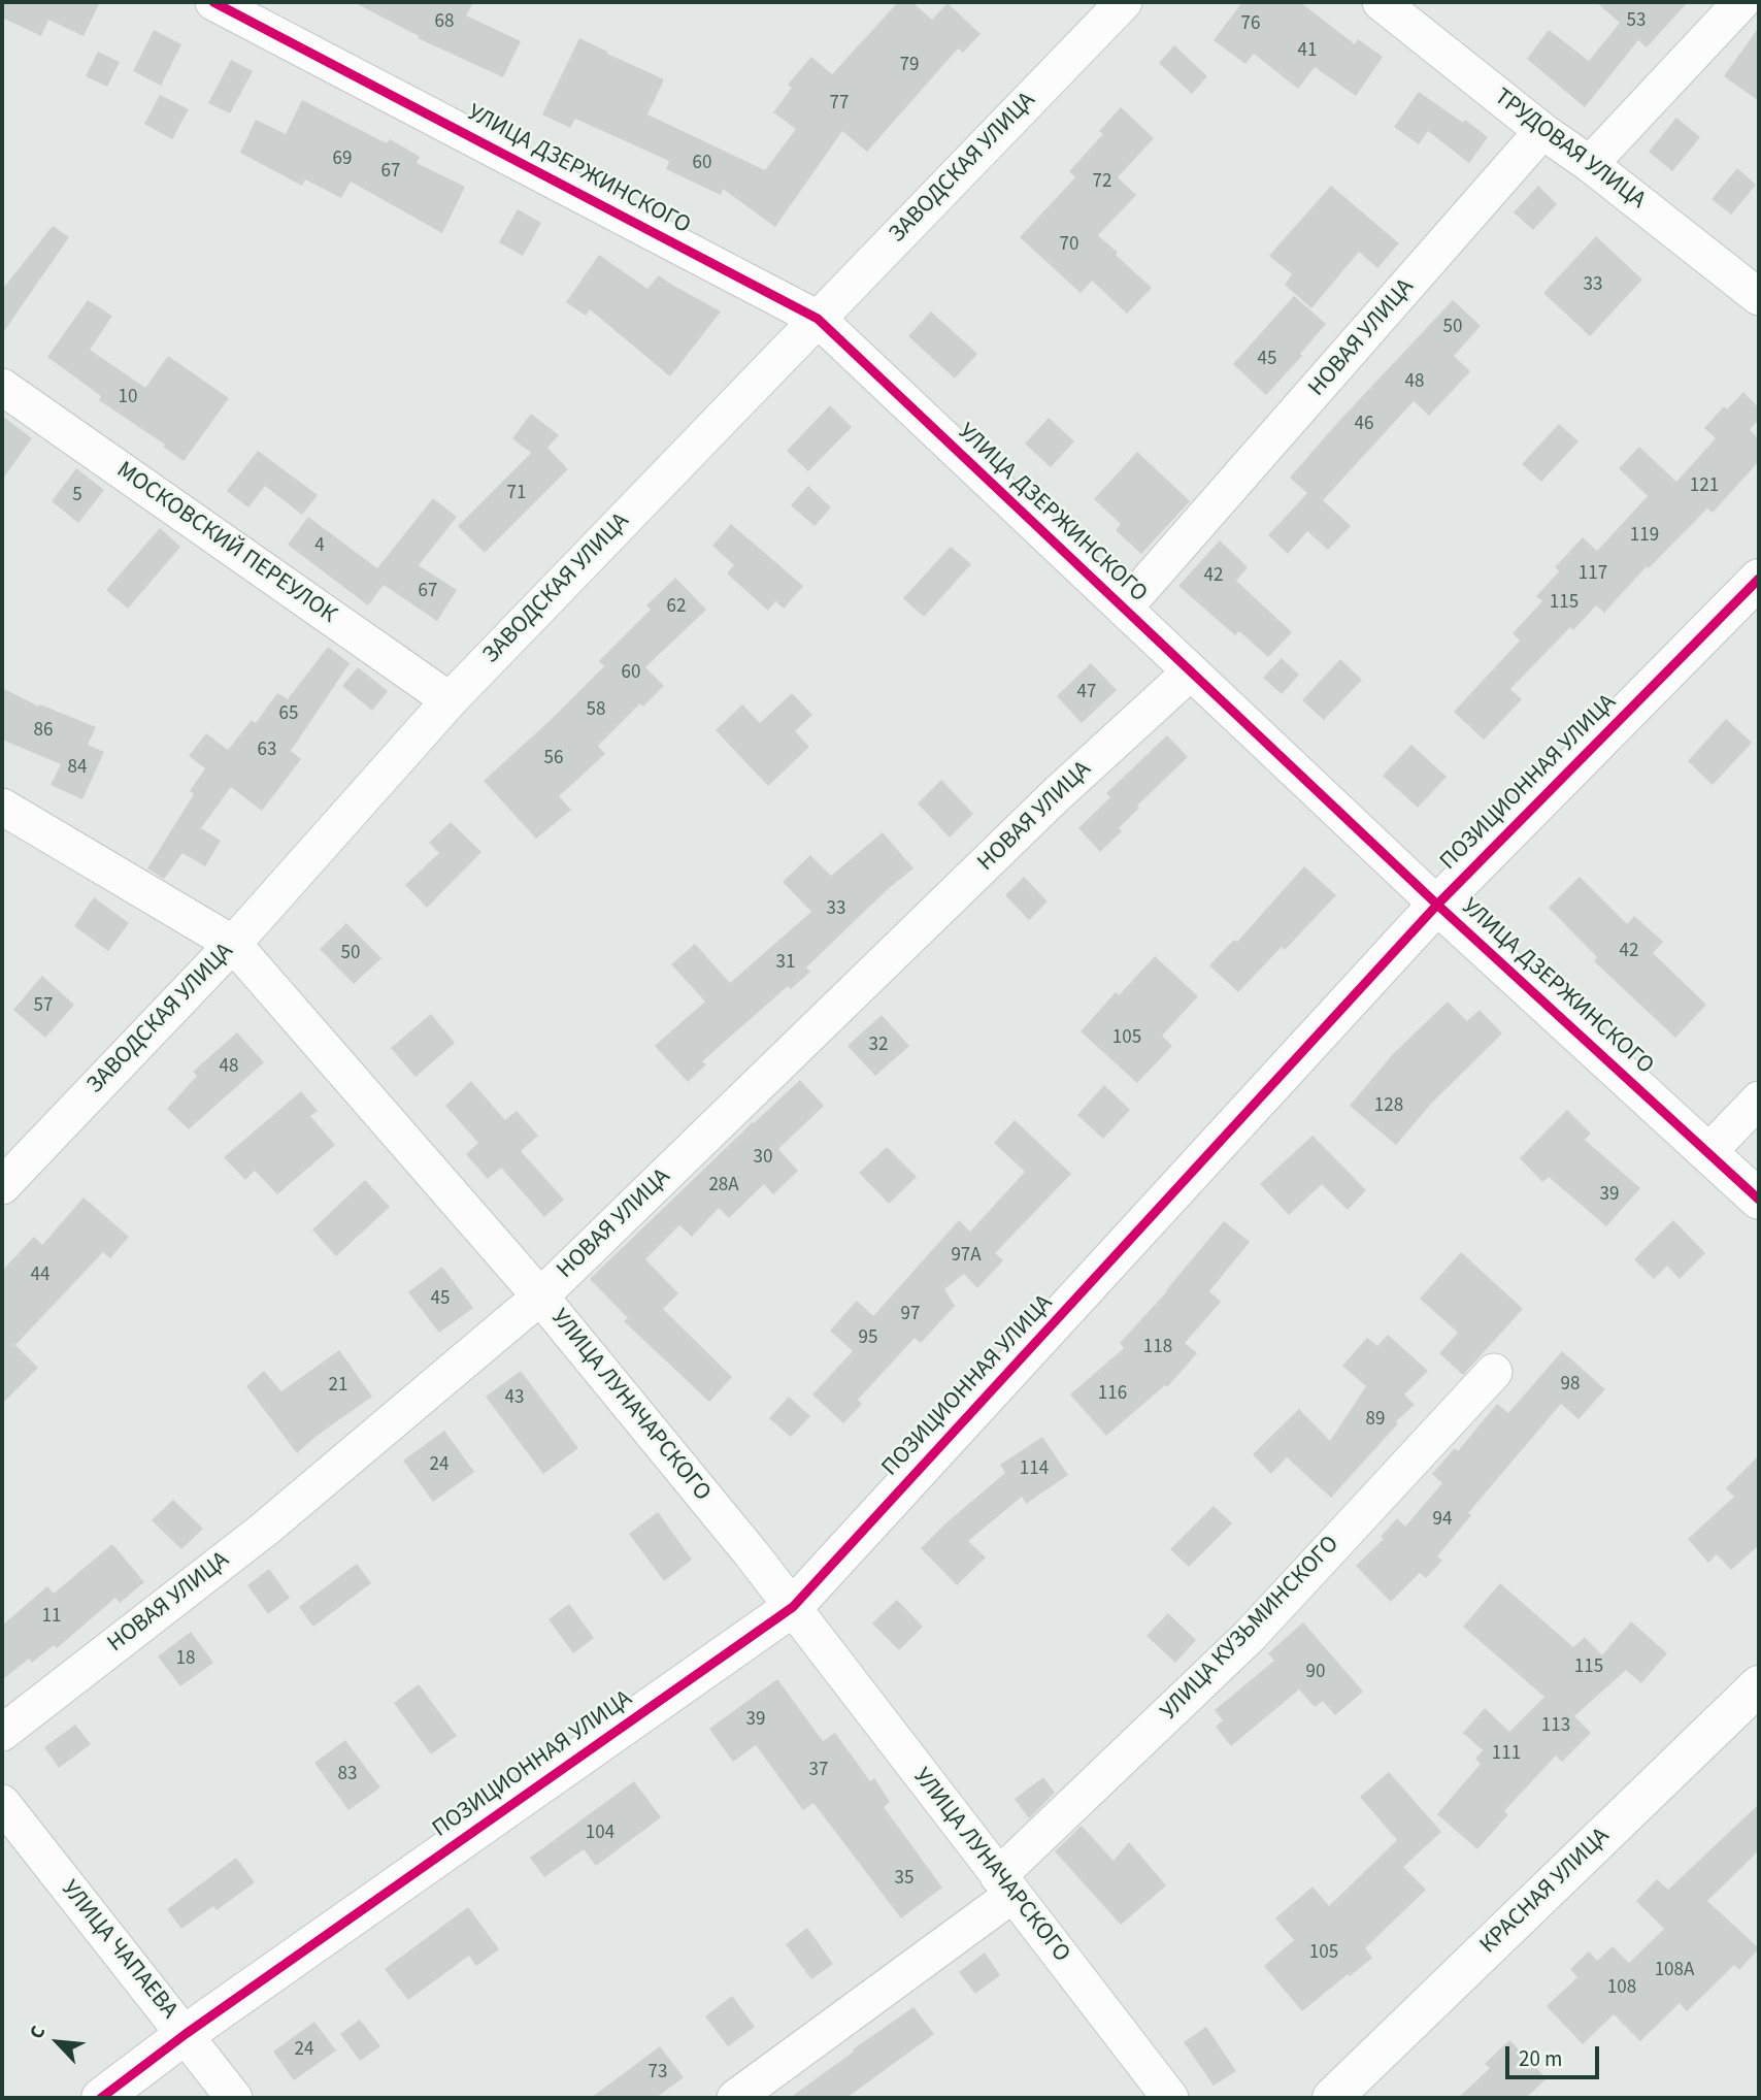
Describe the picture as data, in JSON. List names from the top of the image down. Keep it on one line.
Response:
{"streets":{"street":["ТРУДОВАЯ УЛИЦА","ЗАВОДСКАЯ УЛИЦА","УЛИЦА ДЗЕРЖИНСКОГО","НОВАЯ УЛИЦА","МОСКОВСКИЙ ПЕРЕУЛОК","ПОЗИЦИОННАЯ УЛИЦА","УЛИЦА ЛУНАЧАРСКОГО","УЛИЦА КУЗЬМИНСКОГО","КРАСНАЯ УЛИЦА","УЛИЦА ЧАПАЕВА"]},"crossings":[["ТРУДОВАЯ УЛИЦА","НОВАЯ УЛИЦА"],["ЗАВОДСКАЯ УЛИЦА","УЛИЦА ДЗЕРЖИНСКОГО"],["ЗАВОДСКАЯ УЛИЦА","МОСКОВСКИЙ ПЕРЕУЛОК"],["ЗАВОДСКАЯ УЛИЦА","УЛИЦА ЛУНАЧАРСКОГО"],["УЛИЦА ДЗЕРЖИНСКОГО","НОВАЯ УЛИЦА"],["УЛИЦА ДЗЕРЖИНСКОГО","ПОЗИЦИОННАЯ УЛИЦА"],["НОВАЯ УЛИЦА","УЛИЦА ЛУНАЧАРСКОГО"],["ПОЗИЦИОННАЯ УЛИЦА","УЛИЦА ЛУНАЧАРСКОГО"],["ПОЗИЦИОННАЯ УЛИЦА","УЛИЦА ЧАПАЕВА"],["УЛИЦА ЛУНАЧАРСКОГО","УЛИЦА КУЗЬМИНСКОГО"]],"house_numbers":["53","68","76","41","79","77","69","60","67","72","70","33","50","45","48","10","46","121","71","5","119","4","117","42","67","115","62","60","47","58","65","86","63","56","84","33","42","50","31","57","105","32","48","128","30","28А","39","97А","44","45","97","95","118","98","21","116","43","89","24","114","94","11","18","115","90","39","113","111","37","83","104","35","105","108А","108","24","73"],"scale_bar":"20 m","north":"top left"}
